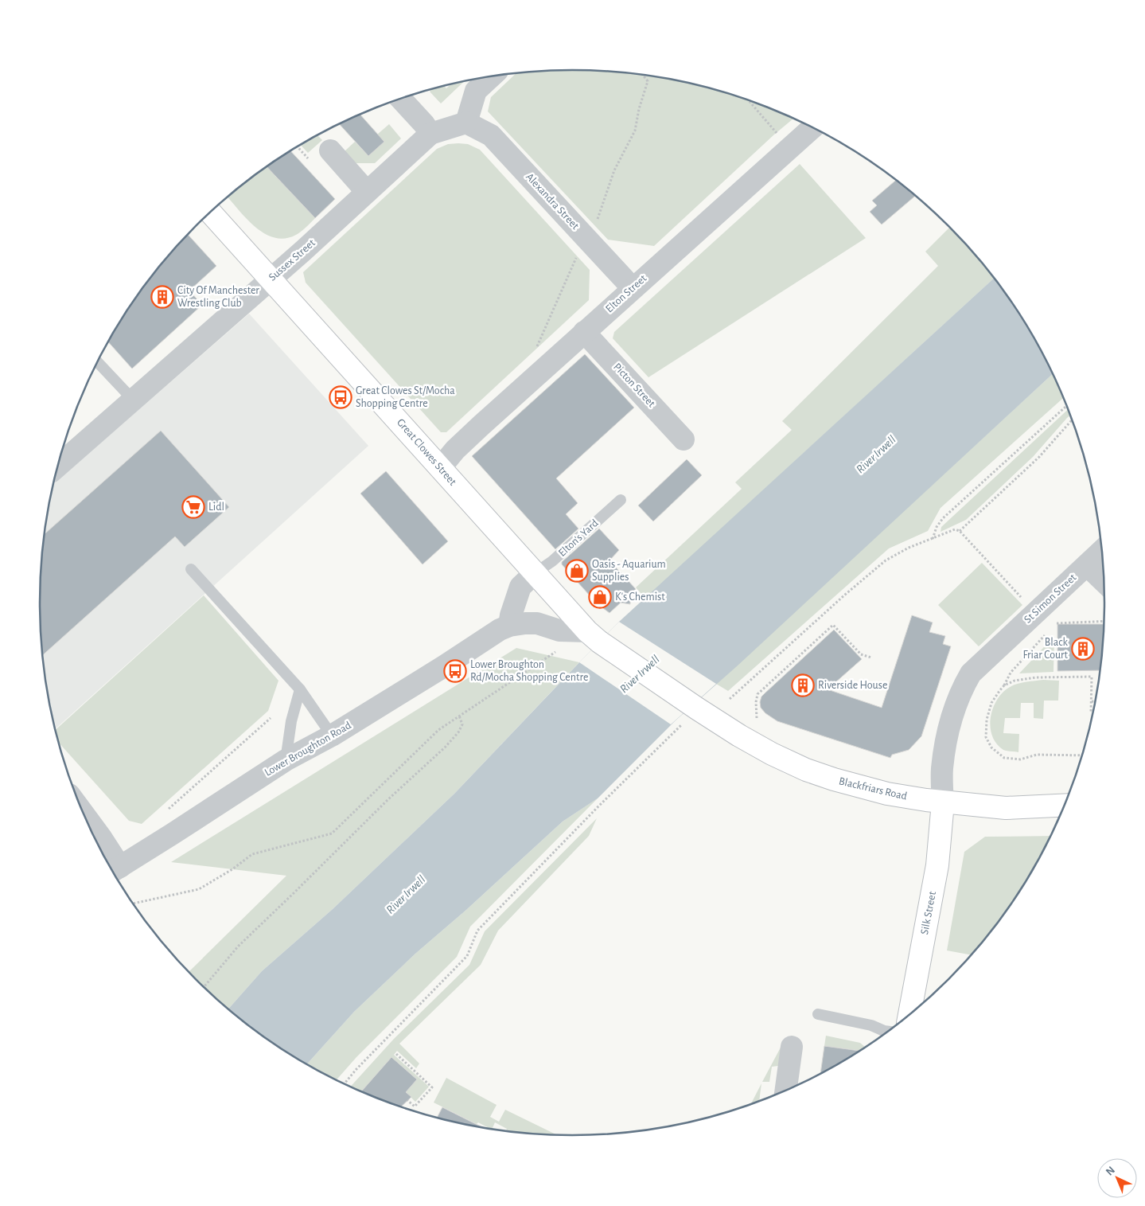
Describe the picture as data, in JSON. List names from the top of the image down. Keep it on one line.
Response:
{"streets":{"main road":["Great Clowes Street","Blackfriars Road","Silk Street"],"street":["Alexandra Street","Sussex Street","Elton Street","Picton Street","St Simon Street","Lower Broughton Road"],"lane":["Elton's Yard"]},"crossings":[["Alexandra Street","Sussex Street"],["Alexandra Street","Elton Street"],["Sussex Street","Great Clowes Street"],["Elton Street","Picton Street"],["Elton Street","Great Clowes Street"],["Great Clowes Street","Elton's Yard"],["Great Clowes Street","Lower Broughton Road"],["Great Clowes Street","Blackfriars Road"],["St Simon Street","Blackfriars Road"],["St Simon Street","Silk Street"],["Lower Broughton Road","Blackfriars Road"],["Blackfriars Road","Silk Street"]],"water":["River Irwell"],"places":{"building":["City Of Manchester Wrestling Club","Black Friar Court","Riverside House"],"bus stop":["Great Clowes St/Mocha Shopping Centre","Lower Broughton Rd/Mocha Shopping Centre"],"supermarket":["Lidl"],"shop":["Oasis - Aquarium Supplies","K's Chemist"]},"north":"top left"}
